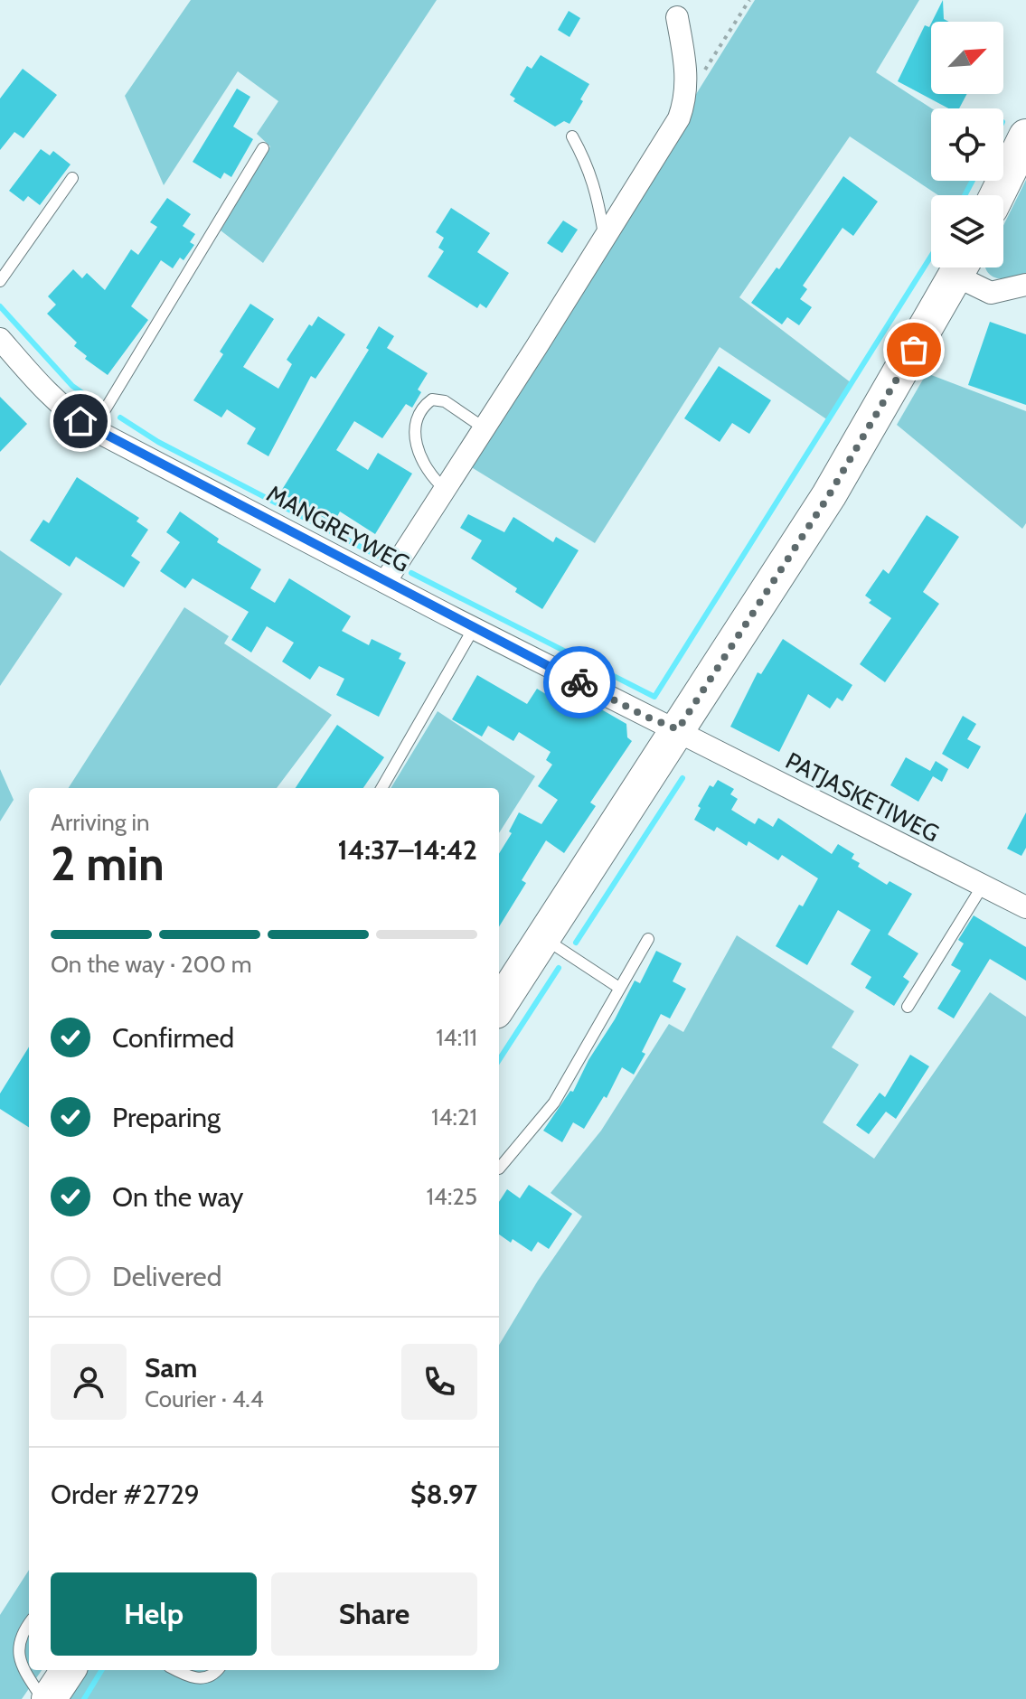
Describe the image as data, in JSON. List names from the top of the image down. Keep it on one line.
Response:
{"streets":{"street":["MANGREYWEG","PATJASKETIWEG"]},"crossings":[["MANGREYWEG","PATJASKETIWEG"]],"north":"top right","page":{"heading":["2 min","Arriving in","14:37–14:42"],"panel":["Sam","Courier · 4.4","Order #2729","$8.97"],"bar":"On the way · 200 m","list":[["Confirmed","14:11"],["Preparing","14:21"],["On the way","14:25"],"Delivered"],"buttons":["Help","Share"]}}
